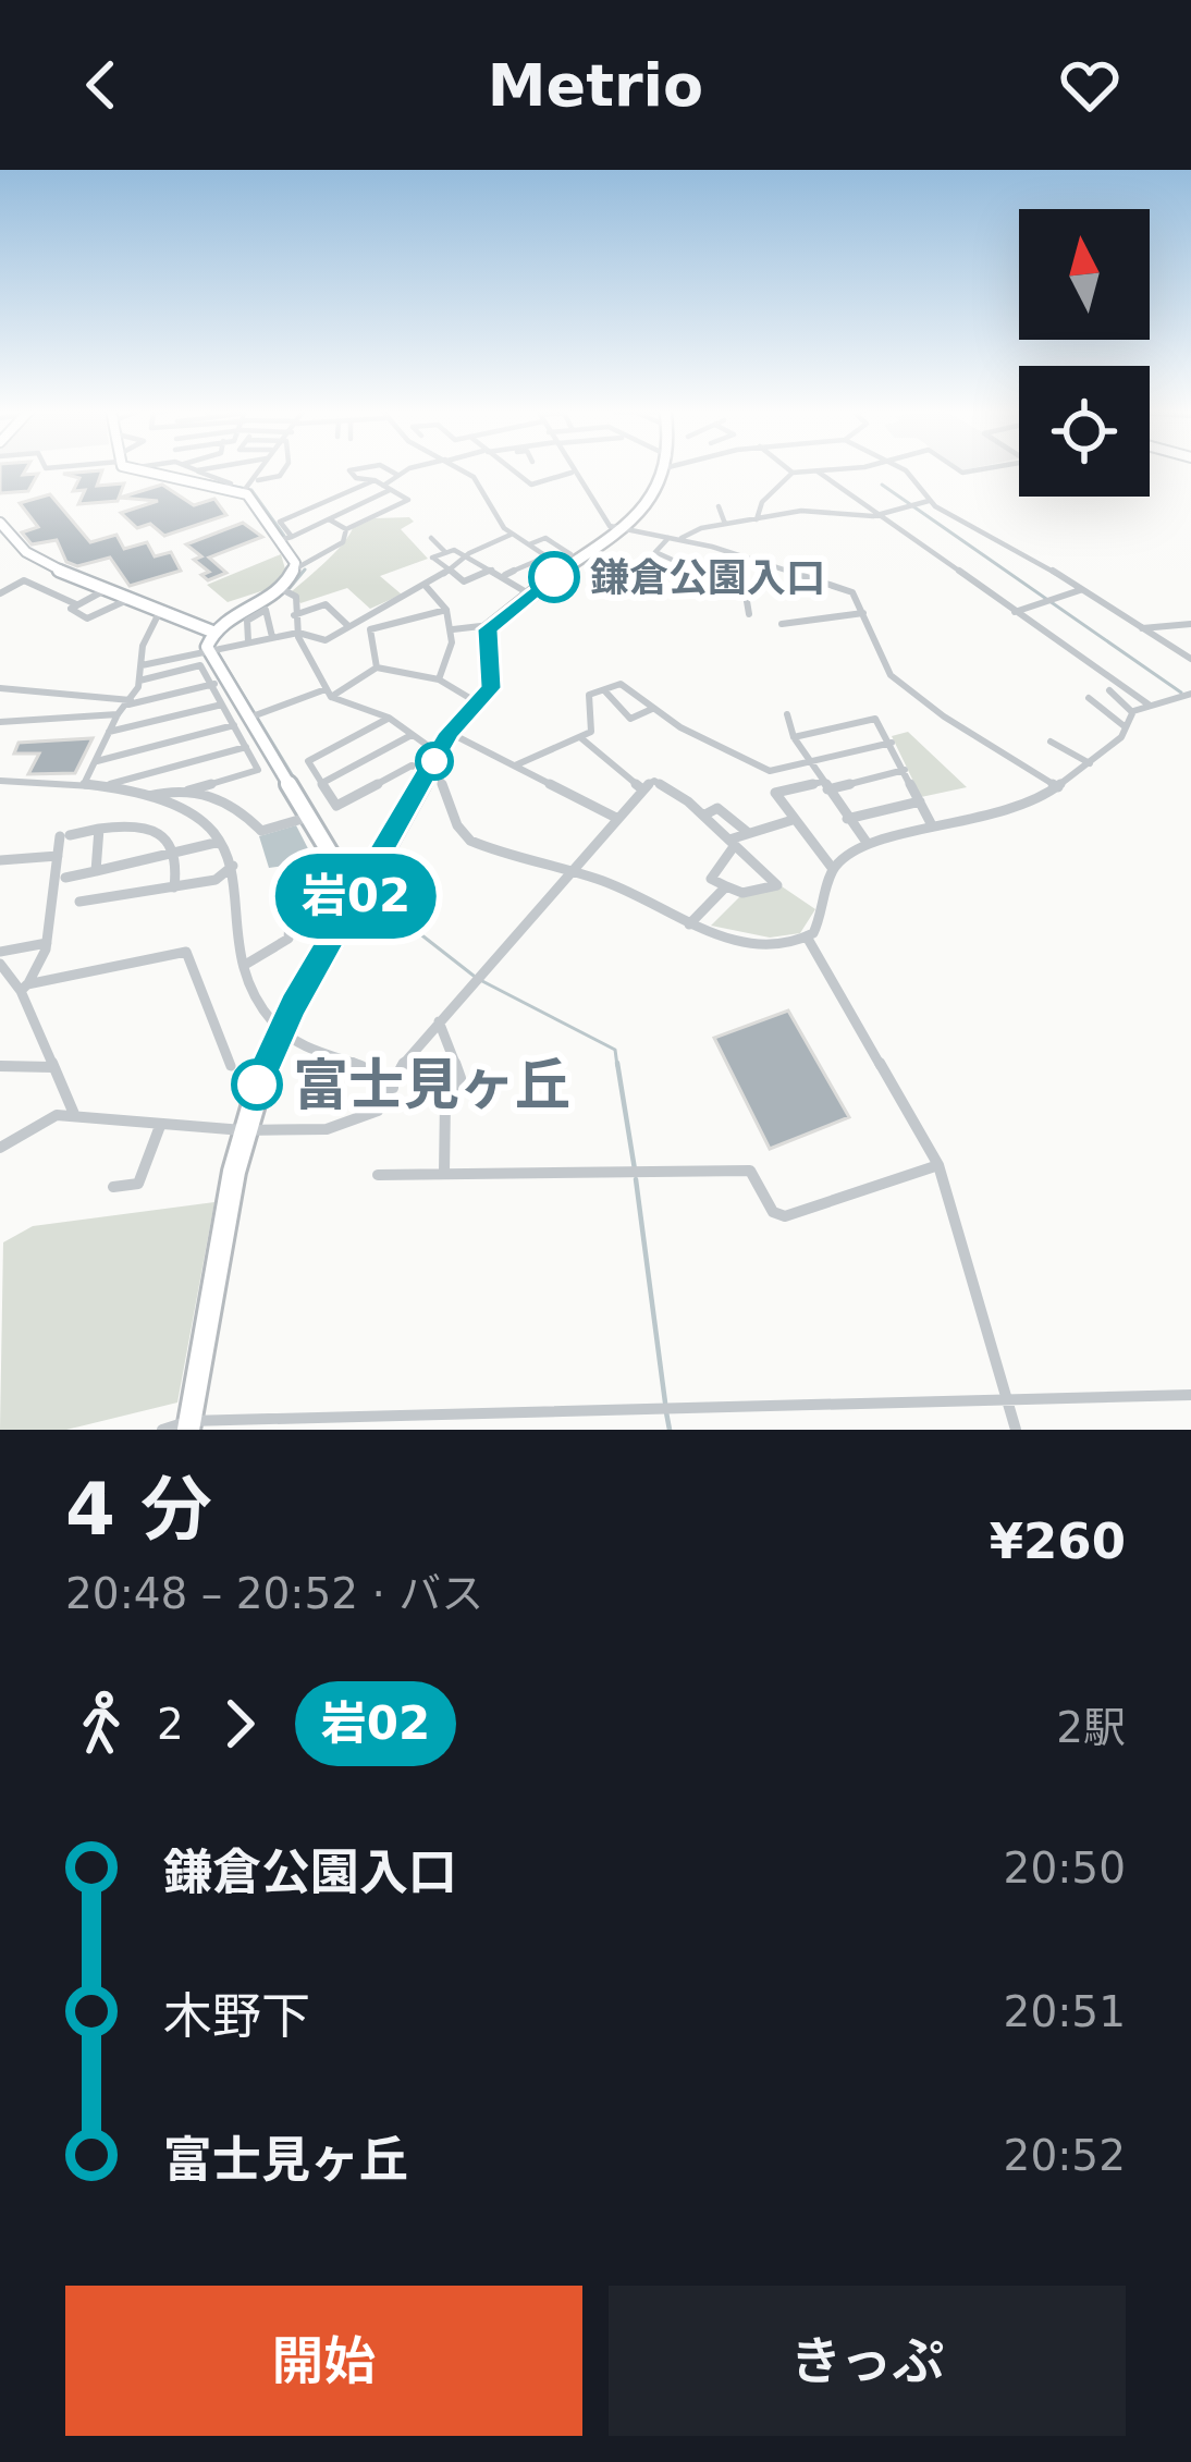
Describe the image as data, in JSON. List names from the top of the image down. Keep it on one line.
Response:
{"places":["鎌倉公園入口","富士見ヶ丘"],"lines":["bus line 岩02"],"north":"top","page":{"header":"Metrio","on_map":"岩02","heading":["4 分","20:48 – 20:52 · バス","¥260"],"legs":["2","岩02","2駅"],"list":[{"name":"鎌倉公園入口","value":"20:50"},{"name":"木野下","value":"20:51"},{"name":"富士見ヶ丘","value":"20:52"}],"buttons":["開始","きっぷ"]}}
